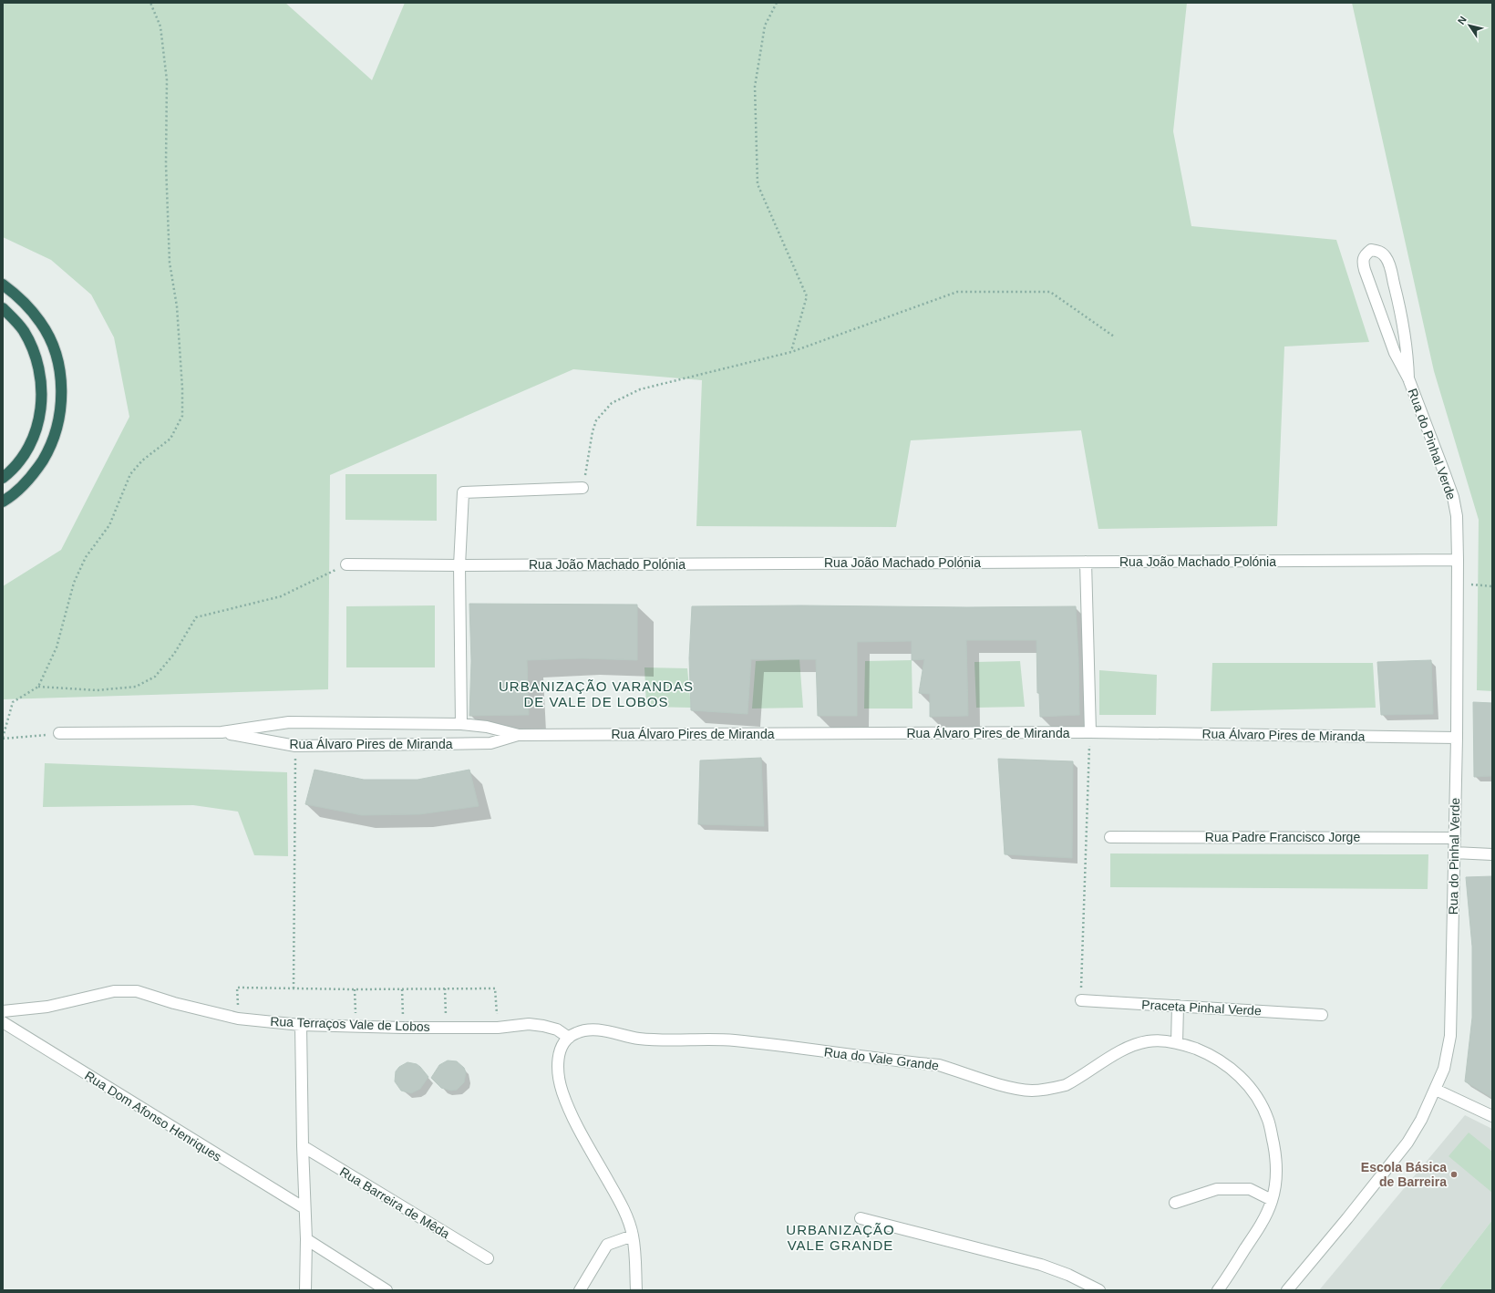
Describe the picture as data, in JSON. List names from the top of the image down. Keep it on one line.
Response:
{"streets":{"street":["Rua do Pinhal Verde","Rua João Machado Polónia","Rua Álvaro Pires de Miranda","Rua Padre Francisco Jorge","Praceta Pinhal Verde","Rua Terraços Vale de Lobos","Rua do Vale Grande","Rua Dom Afonso Henriques","Rua Barreira de Mêda"]},"crossings":[["Rua do Pinhal Verde","Rua João Machado Polónia"],["Rua do Pinhal Verde","Rua Álvaro Pires de Miranda"],["Rua do Pinhal Verde","Rua Padre Francisco Jorge"],["Rua Terraços Vale de Lobos","Rua do Vale Grande"]],"districts":["URBANIZAÇÃO VARANDAS DE VALE DE LOBOS","URBANIZAÇÃO VALE GRANDE"],"places":["Escola Básica de Barreira"],"north":"top left"}
